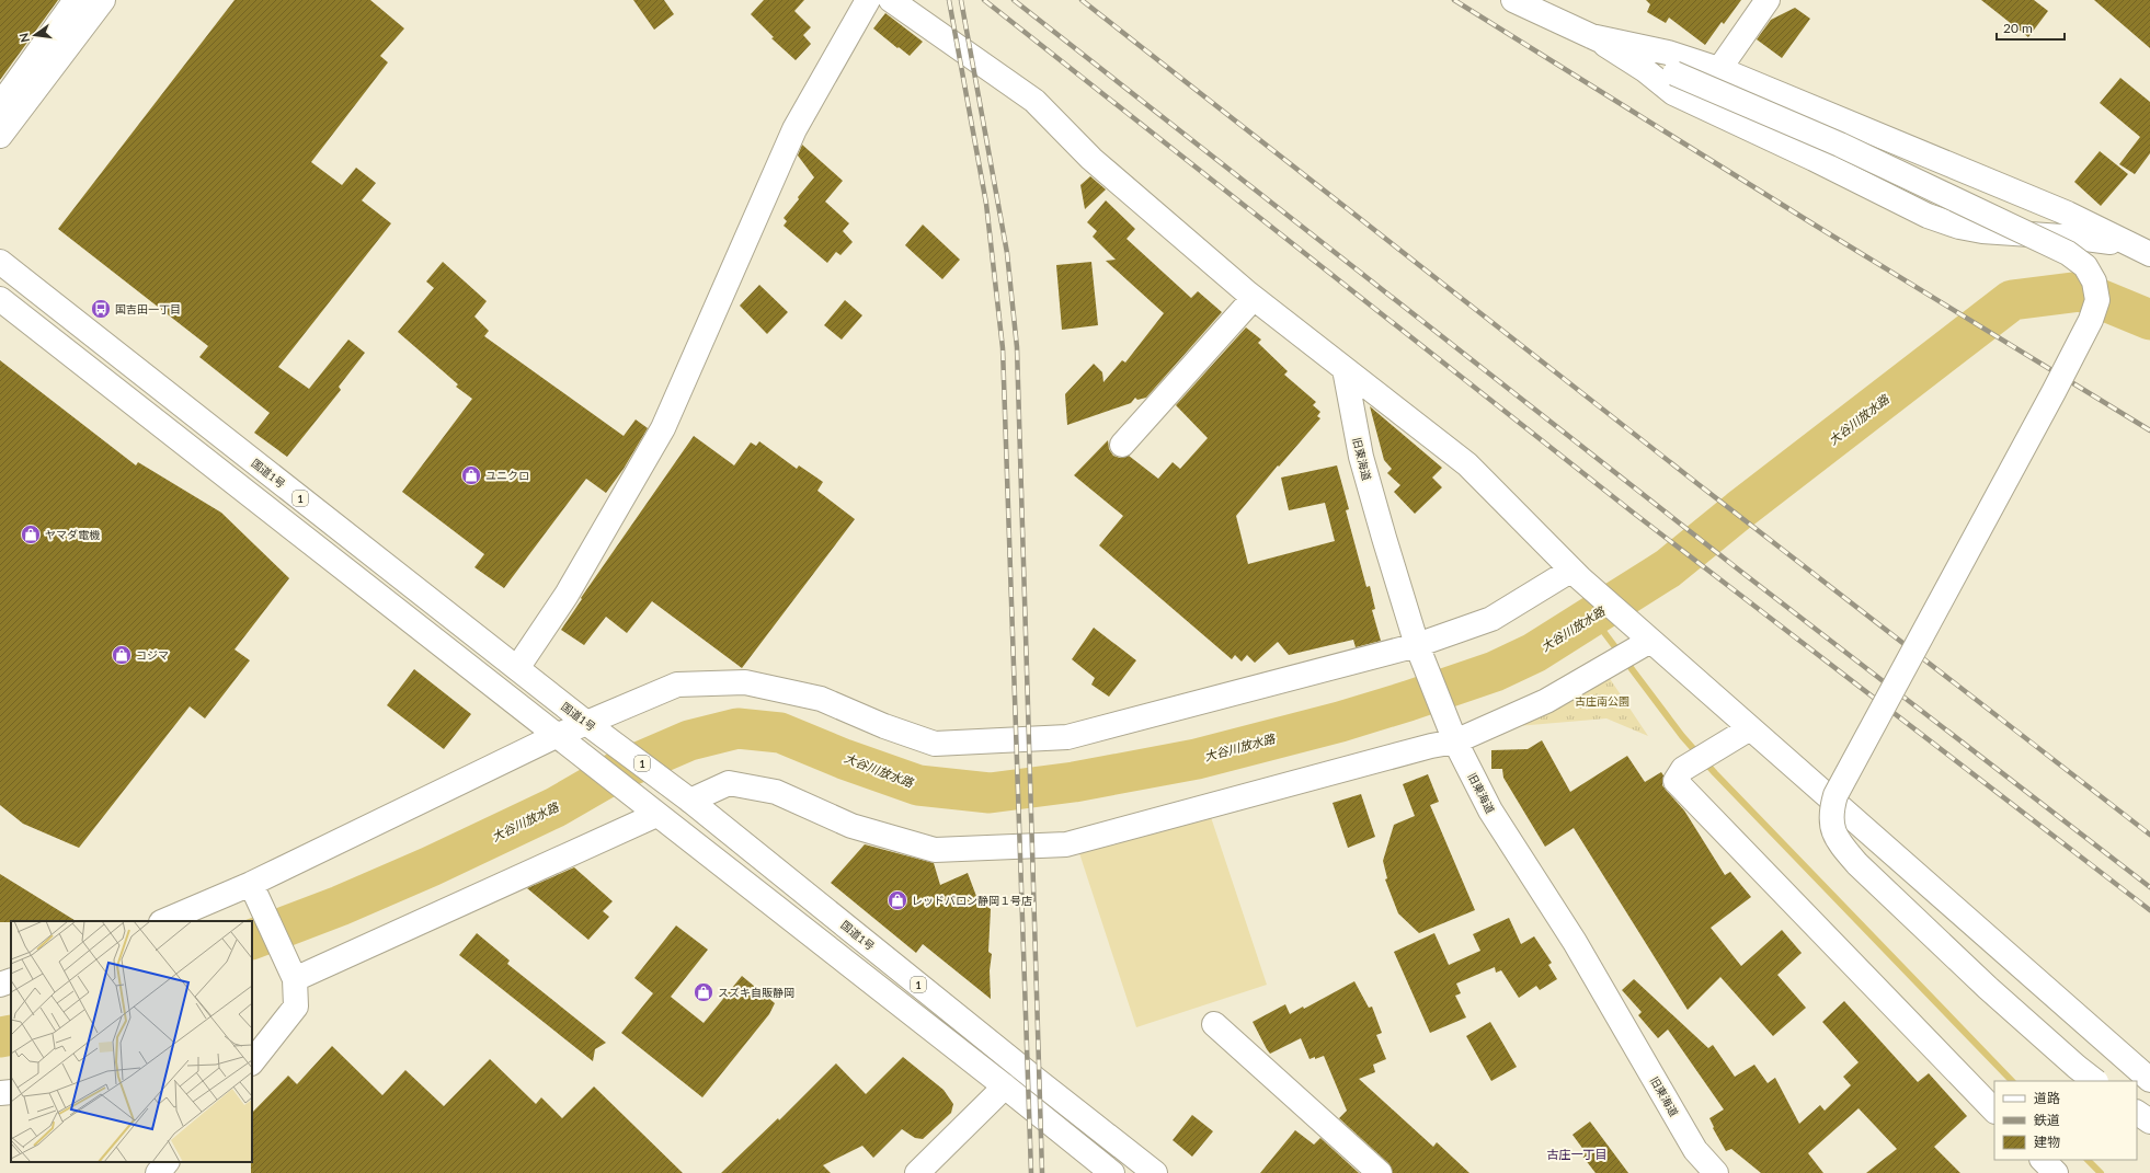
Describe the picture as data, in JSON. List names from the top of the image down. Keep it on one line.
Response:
{"streets":{"main road":["旧東海道","国道1号","1"]},"districts":["古庄一丁目"],"water":["大谷川放水路"],"parks":["古庄南公園"],"places":{"bus stop":["国吉田一丁目"],"shop":["ユニクロ","ヤマダ電機","コジマ","レッドバロン静岡１号店","スズキ自販静岡"]},"legend":["道路","鉄道","建物"],"scale_bar":"20 m","north":"left"}
